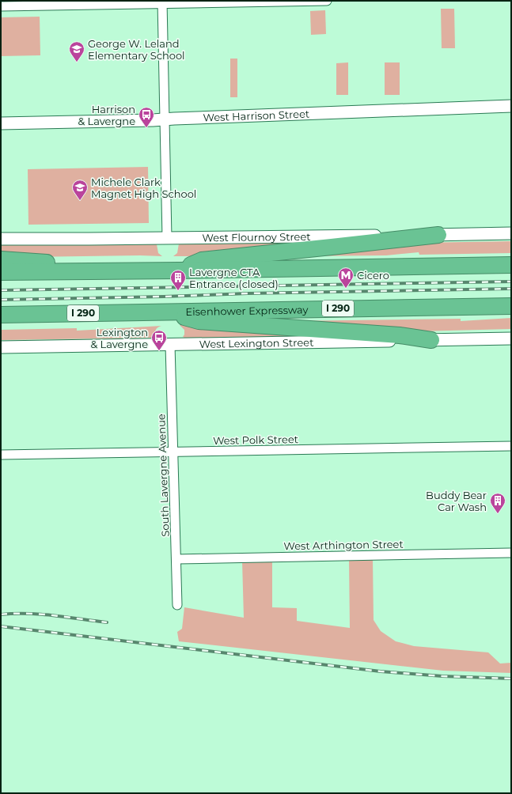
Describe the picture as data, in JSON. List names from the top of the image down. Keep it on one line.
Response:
{"streets":{"highway":["I 290","Eisenhower Expressway"],"street":["West Harrison Street","West Flournoy Street","West Lexington Street","West Polk Street","South Lavergne Avenue","West Arthington Street"]},"crossings":[["West Lexington Street","South Lavergne Avenue"],["West Polk Street","South Lavergne Avenue"],["South Lavergne Avenue","West Arthington Street"]],"places":{"school or university":["George W. Leland Elementary School","Michele Clark Magnet High School"],"bus stop":["Harrison & Lavergne","Lexington & Lavergne"],"metro station":["Cicero"],"building":["Lavergne CTA Entrance (closed)","Buddy Bear Car Wash"]}}
